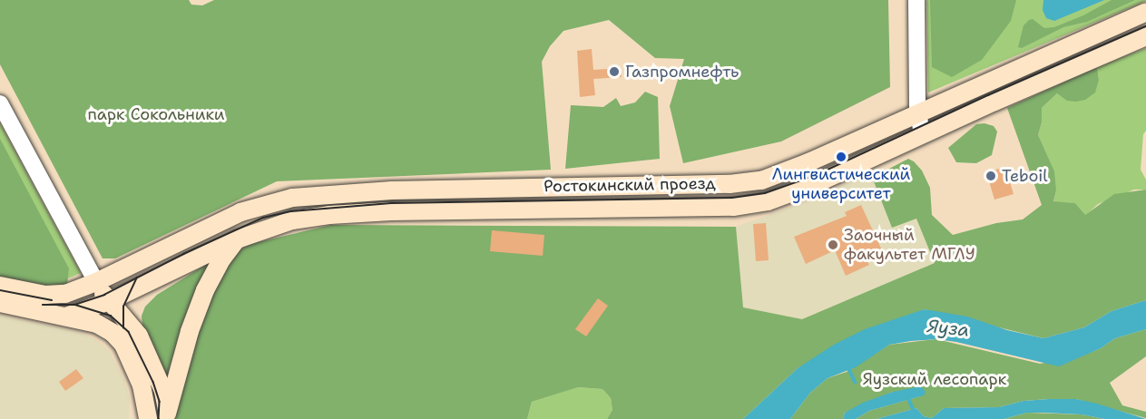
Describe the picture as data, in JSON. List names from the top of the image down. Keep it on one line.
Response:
{"streets":{"main road":["Ростокинский проезд"]},"water":["Яуза"],"parks":["парк Сокольники","Яузский лесопарк"],"places":["Газпромнефть","Лингвистический университет","Teboil","Заочный факультет МГЛУ"]}
